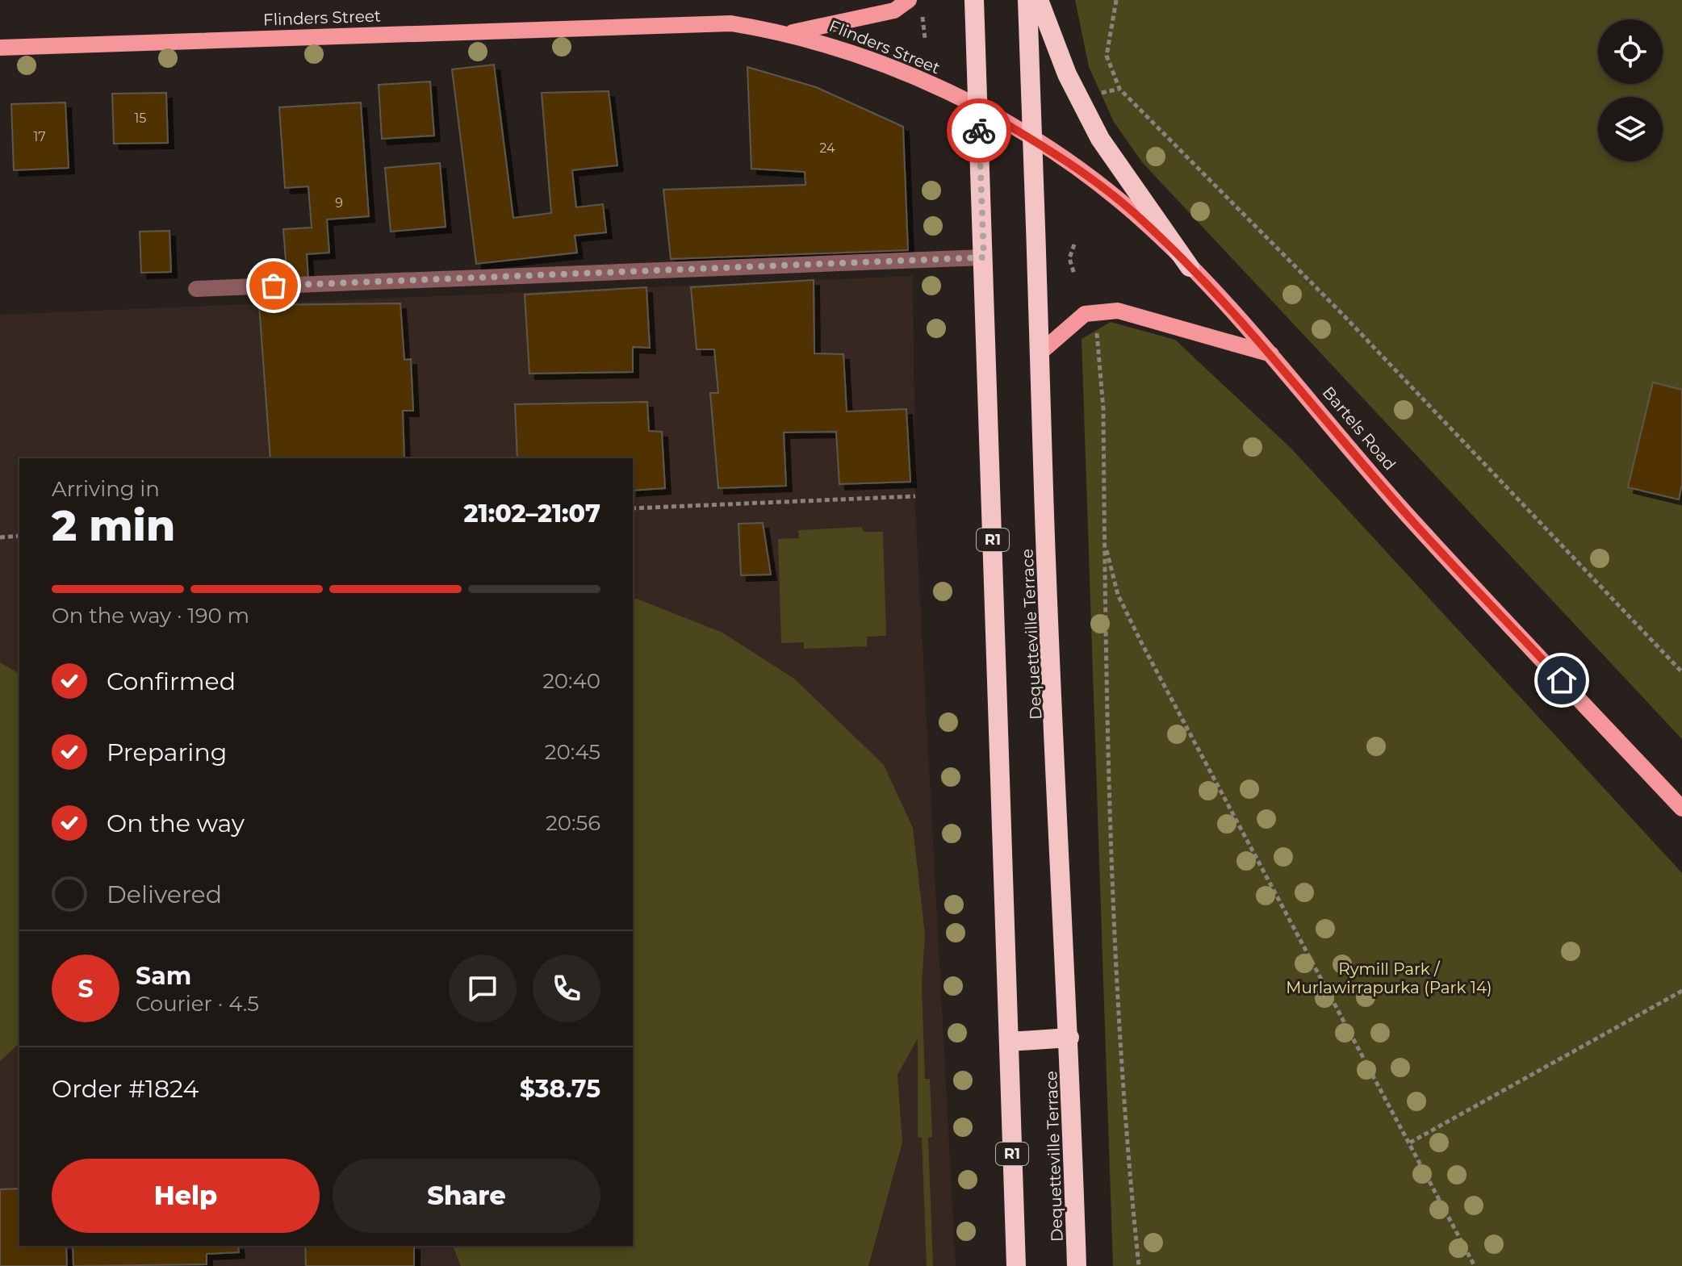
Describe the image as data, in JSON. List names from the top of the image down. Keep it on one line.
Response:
{"streets":{"highway":["R1","Dequetteville Terrace"],"main road":["Flinders Street","Bartels Road"]},"crossings":[["Flinders Street","Bartels Road"],["Flinders Street","R1"],["Bartels Road","R1"],["Bartels Road","Dequetteville Terrace"]],"parks":["Rymill Park / Murlawirrapurka (Park 14)"],"house_numbers":["15","17","24","9"],"page":{"heading":["2 min","Arriving in","21:02–21:07"],"panel":["Sam","Courier · 4.5","Order #1824","$38.75"],"bar":"On the way · 190 m","list":[["Confirmed","20:40"],["Preparing","20:45"],["On the way","20:56"],"Delivered"],"round":"S","buttons":["Help","Share"]}}
